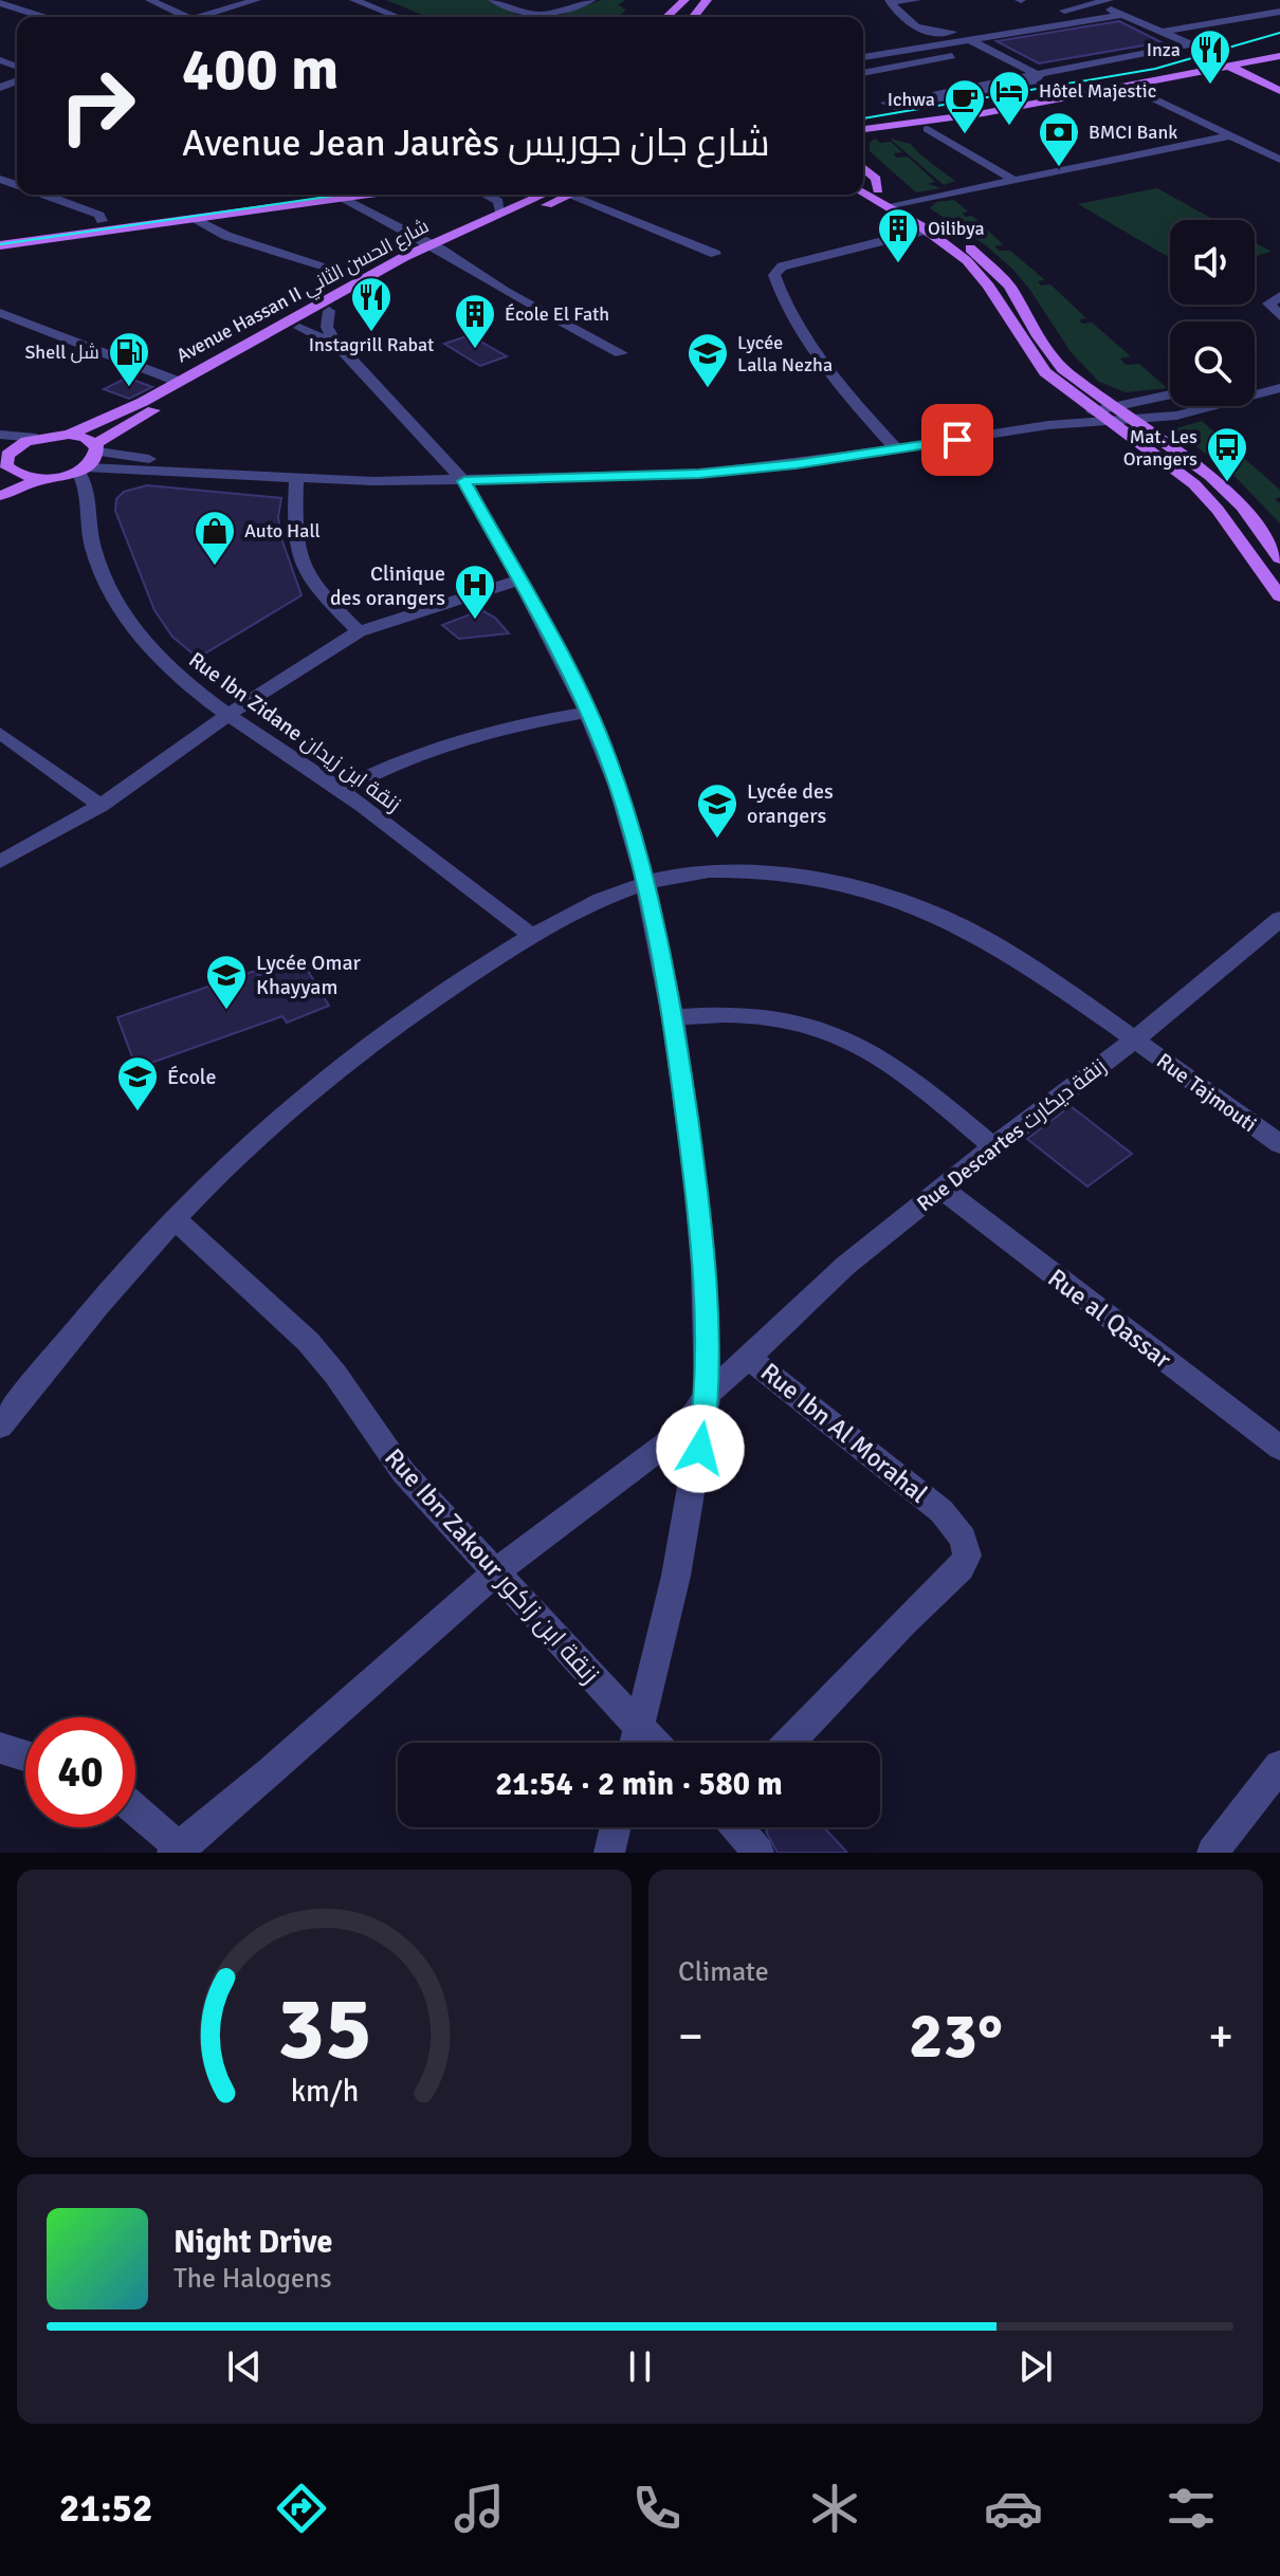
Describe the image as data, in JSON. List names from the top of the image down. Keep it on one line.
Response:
{"streets":{"main road":["Avenue Hassan II شارع الحسن الثاني"],"street":["Rue Ibn Zidane زنقة ابن زيدان","Rue Tajmouti","Rue Descartes زنقة ديكارت","Rue al Qassar","Rue Ibn Al Morahal","Rue Ibn Zakour زنقة ابن زاكور"]},"crossings":[["Rue Ibn Zidane زنقة ابن زيدان","Rue Tajmouti"],["Rue Tajmouti","Rue Descartes زنقة ديكارت"],["Rue Tajmouti","Rue Ibn Zakour زنقة ابن زاكور"],["Rue Descartes زنقة ديكارت","Rue al Qassar"],["Rue Descartes زنقة ديكارت","Rue Ibn Al Morahal"],["Rue Ibn Al Morahal","Rue Ibn Zakour زنقة ابن زاكور"]],"places":{"restaurant":["Inza","Instagrill Rabat"],"hotel":["Hôtel Majestic"],"cafe":["Ichwa"],"bank":["BMCI Bank"],"building":["Oilibya","École El Fath"],"fuel station":["Shell شل"],"school or university":["Lycée Lalla Nezha","Lycée des orangers","Lycée Omar Khayyam","École"],"bus stop":["Mat. Les Orangers"],"shop":["Auto Hall"],"hospital":["Clinique des orangers"]},"page":{"turn":["400 m","Avenue Jean Jaurès شارع جان جوريس"],"limit":"40","trip":"21:54 · 2 min · 580 m","tile":"Climate","heat":["−","23°","+"],"song":["Night Drive","The Halogens"],"tabs":"21:52","gauge":["35","km/h"]}}
